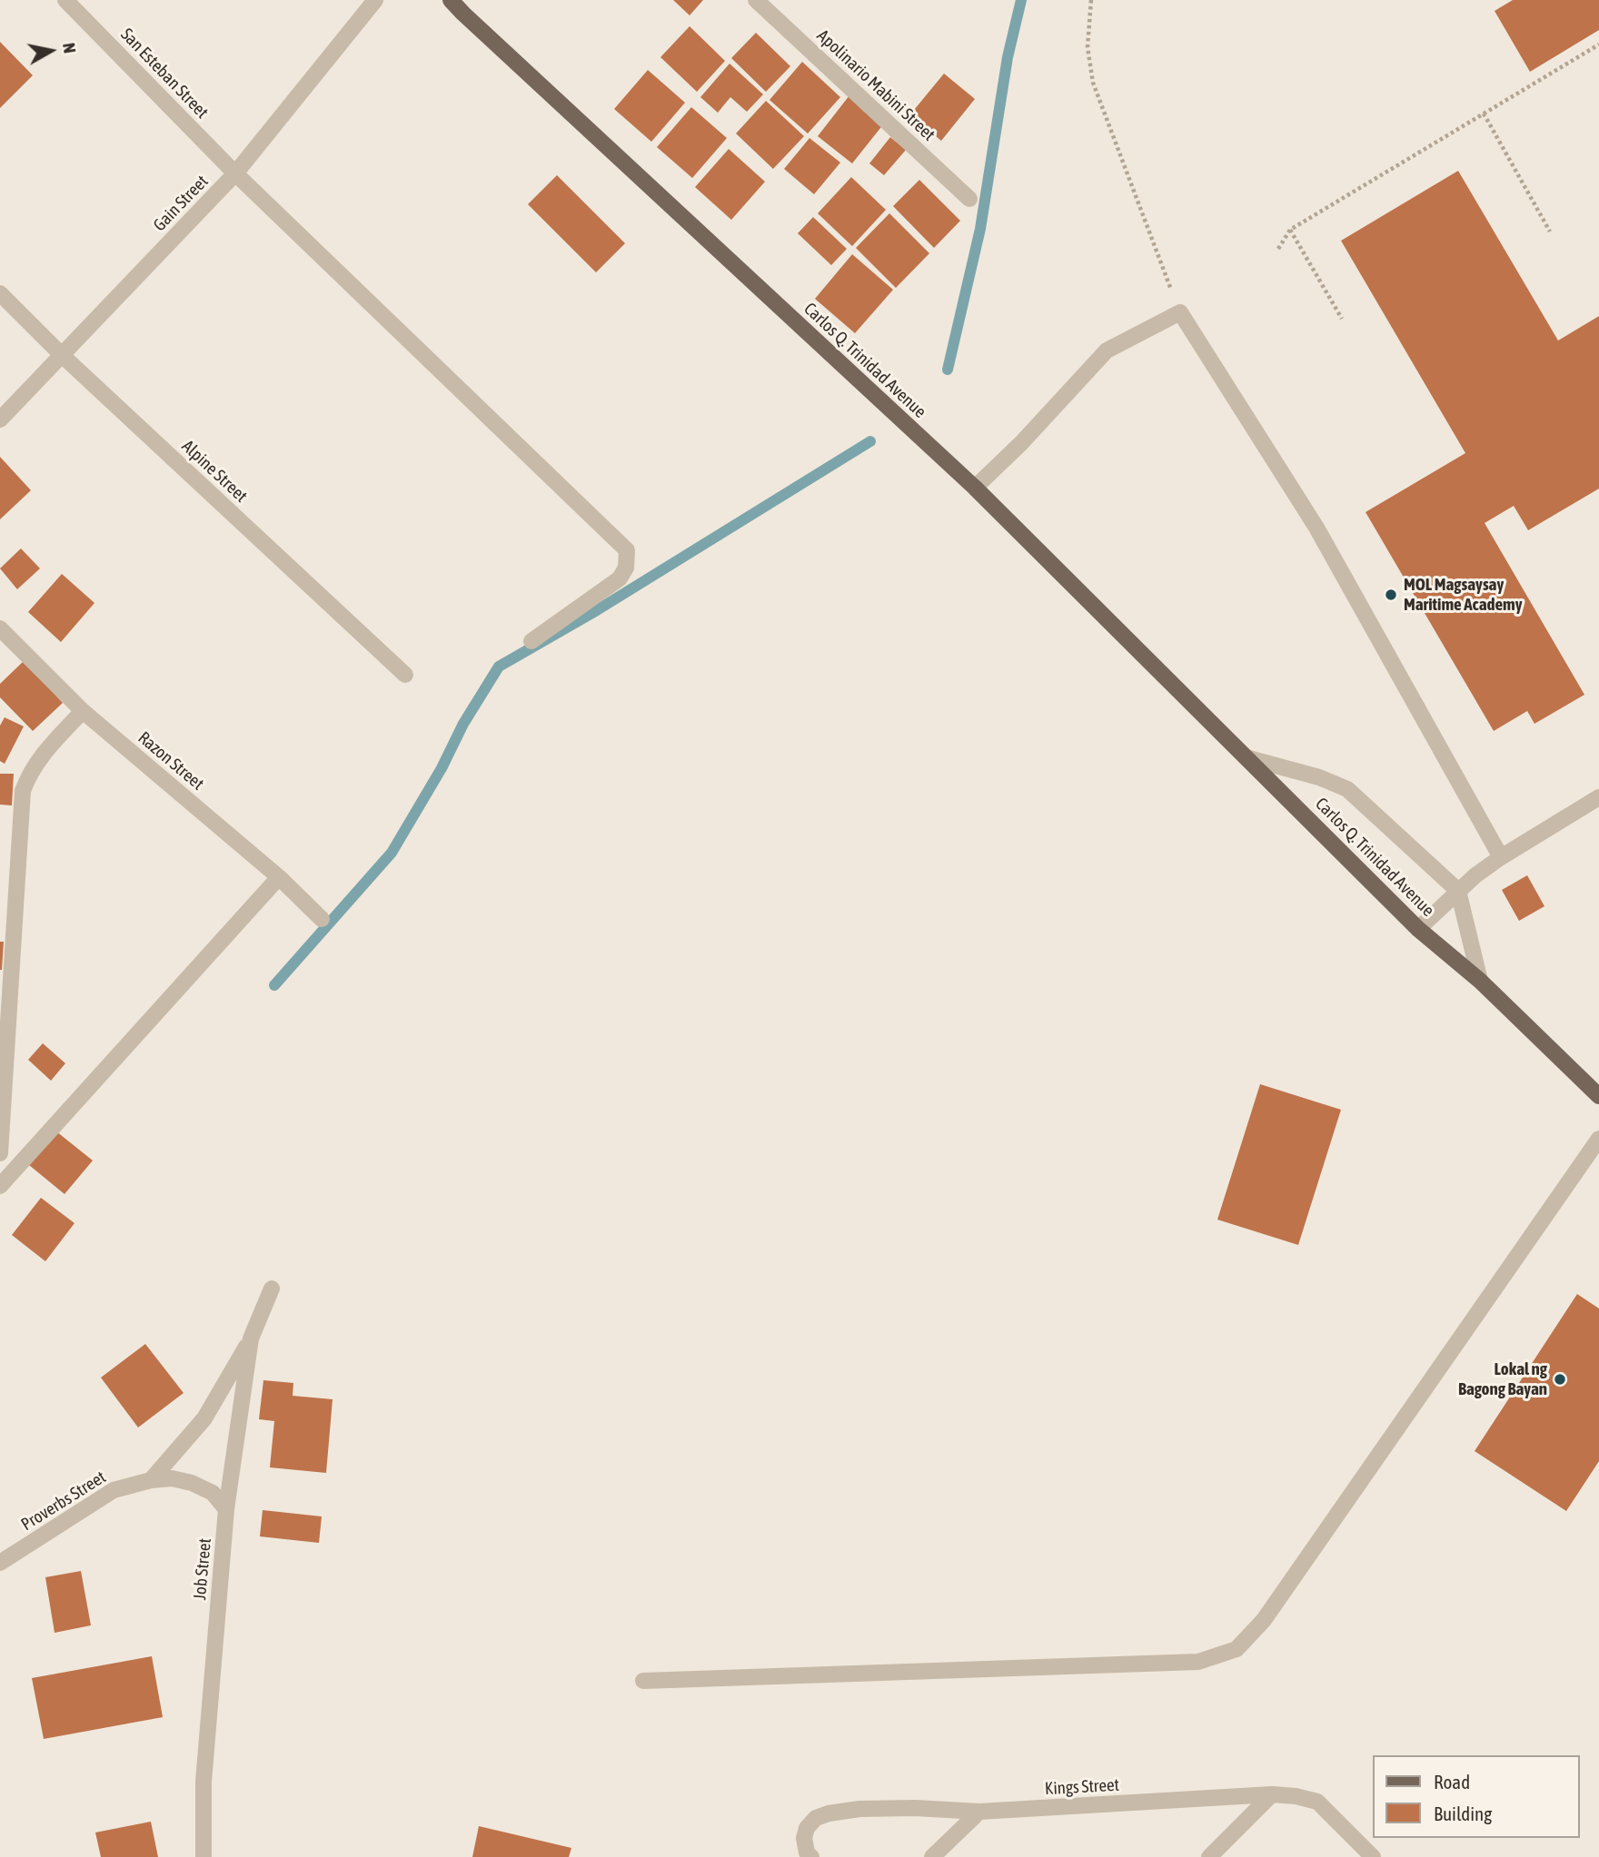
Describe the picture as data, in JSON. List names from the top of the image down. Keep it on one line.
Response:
{"streets":{"main road":["Carlos Q. Trinidad Avenue"],"street":["San Esteban Street","Apolinario Mabini Street","Gain Street","Alpine Street","Razon Street","Proverbs Street","Job Street","Kings Street"]},"crossings":[["San Esteban Street","Gain Street"],["Gain Street","Alpine Street"],["Proverbs Street","Job Street"]],"places":["MOL Magsaysay Maritime Academy","Lokal ng Bagong Bayan"],"legend":["Road","Building"],"north":"right"}
